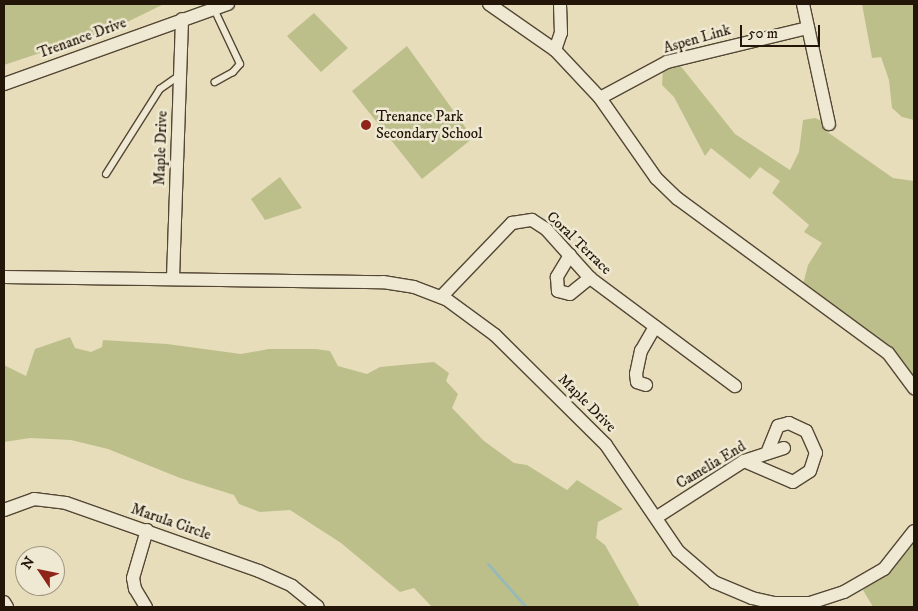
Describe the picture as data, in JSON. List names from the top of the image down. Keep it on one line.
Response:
{"streets":{"street":["Trenance Drive","Aspen Link","Maple Drive","Coral Terrace","Camelia End","Marula Circle"]},"crossings":[["Trenance Drive","Maple Drive"],["Maple Drive","Coral Terrace"],["Maple Drive","Camelia End"]],"places":["Trenance Park Secondary School"],"scale_bar":"50 m","north":"top left"}
